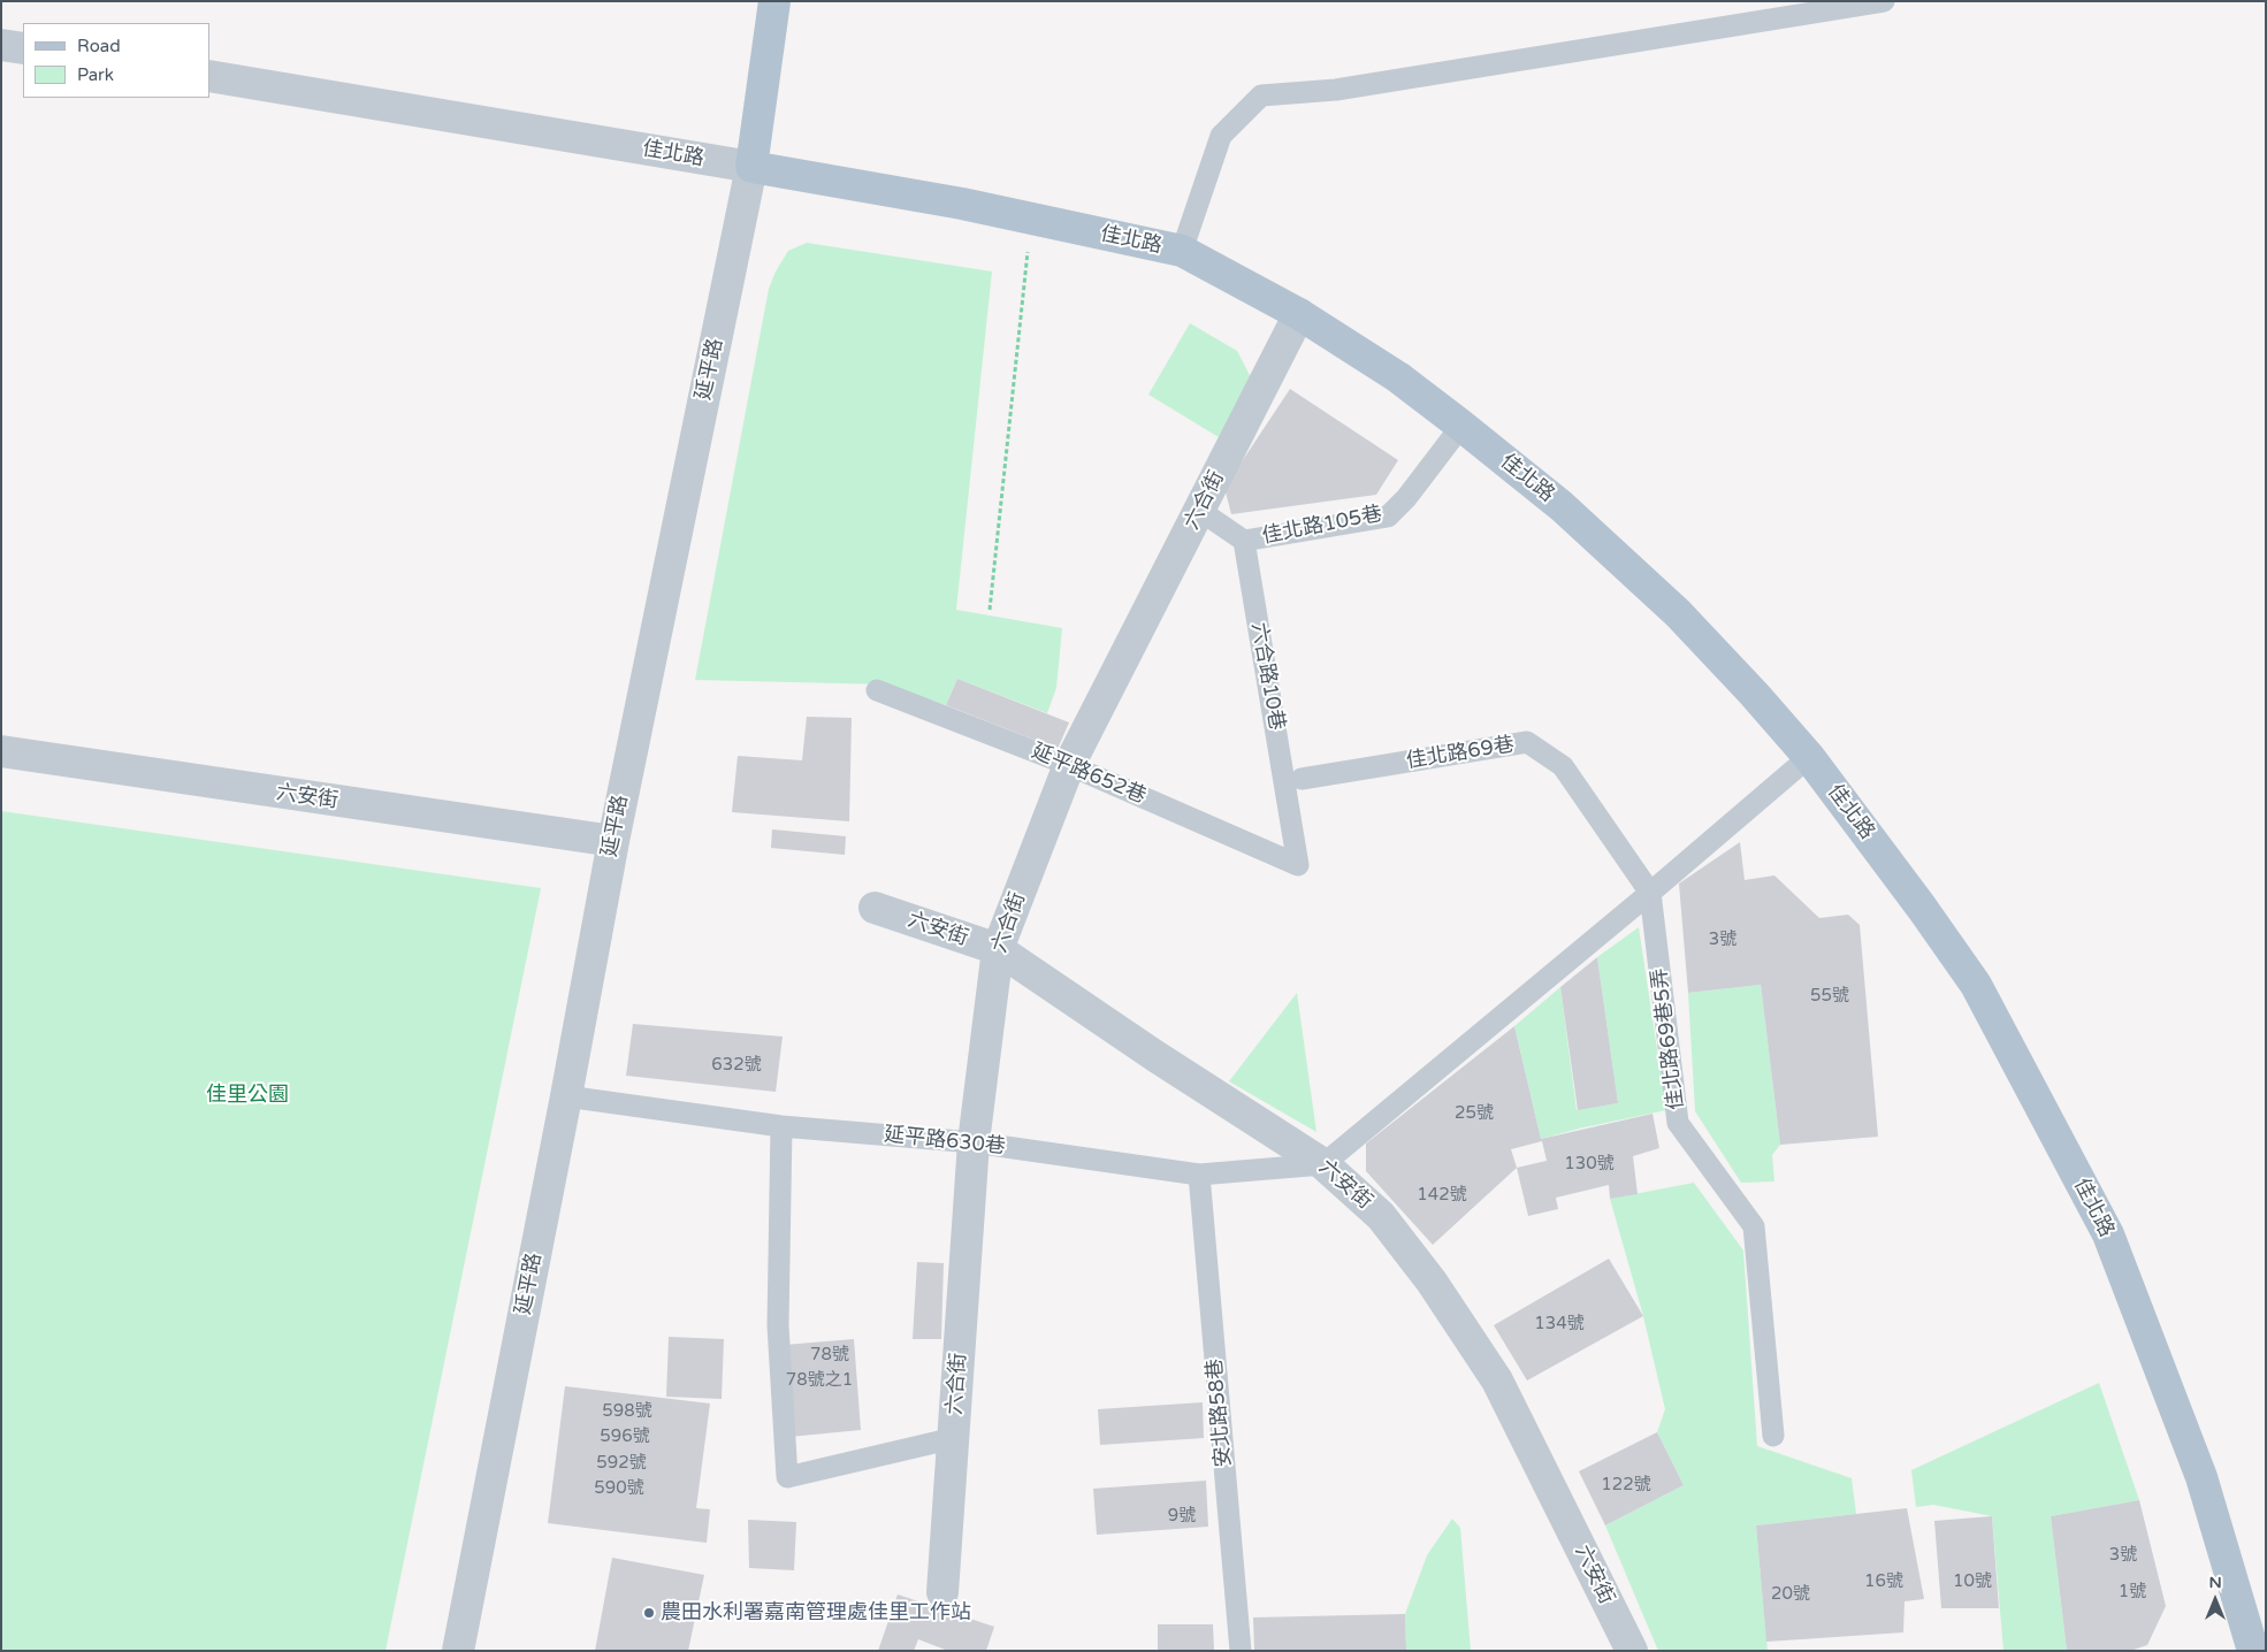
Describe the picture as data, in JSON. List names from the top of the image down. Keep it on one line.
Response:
{"streets":{"main road":["佳北路","延平路"],"street":["六合街","六安街"],"lane":["佳北路105巷","六合路10巷","佳北路69巷","延平路652巷","佳北路69巷5弄","延平路630巷","安北路58巷"]},"crossings":[["佳北路","延平路"],["佳北路","六合街"],["佳北路","佳北路105巷"],["延平路","六安街"],["延平路","延平路630巷"],["六合街","延平路652巷"],["六合街","六安街"],["六合街","延平路630巷"],["佳北路105巷","六合路10巷"],["六合路10巷","延平路652巷"],["佳北路69巷","佳北路69巷5弄"],["六安街","延平路630巷"],["延平路630巷","安北路58巷"]],"parks":["佳里公園"],"places":["農田水利署嘉南管理處佳里工作站"],"house_numbers":["3號","55號","632號","25號","130號","142號","134號","78號","78號之1","598號","596號","592號","122號","590號","9號","3號","16號","10號","1號","20號"],"legend":["Road","Park"],"north":"top"}
